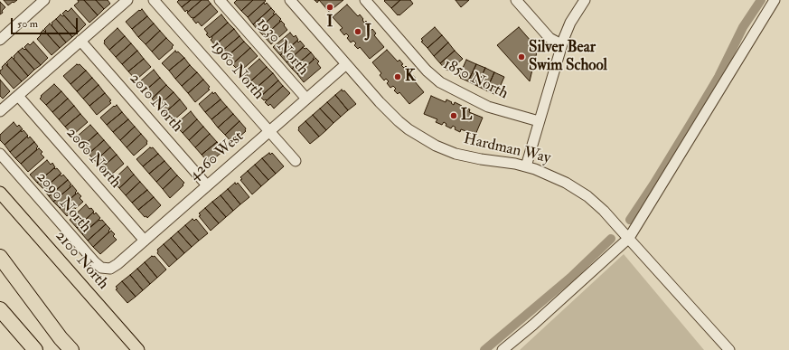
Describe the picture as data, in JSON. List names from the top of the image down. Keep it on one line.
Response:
{"streets":{"main road":["2100 North"],"street":["1930 North","1960 North","1850 North","2010 North","Hardman Way","4260 West","2060 North","2090 North"]},"crossings":[["1930 North","4260 West"],["1960 North","4260 West"],["2010 North","4260 West"],["Hardman Way","4260 West"],["4260 West","2060 North"],["4260 West","2090 North"]],"places":["I","J","Silver Bear Swim School","K","L"],"scale_bar":"50 m"}
